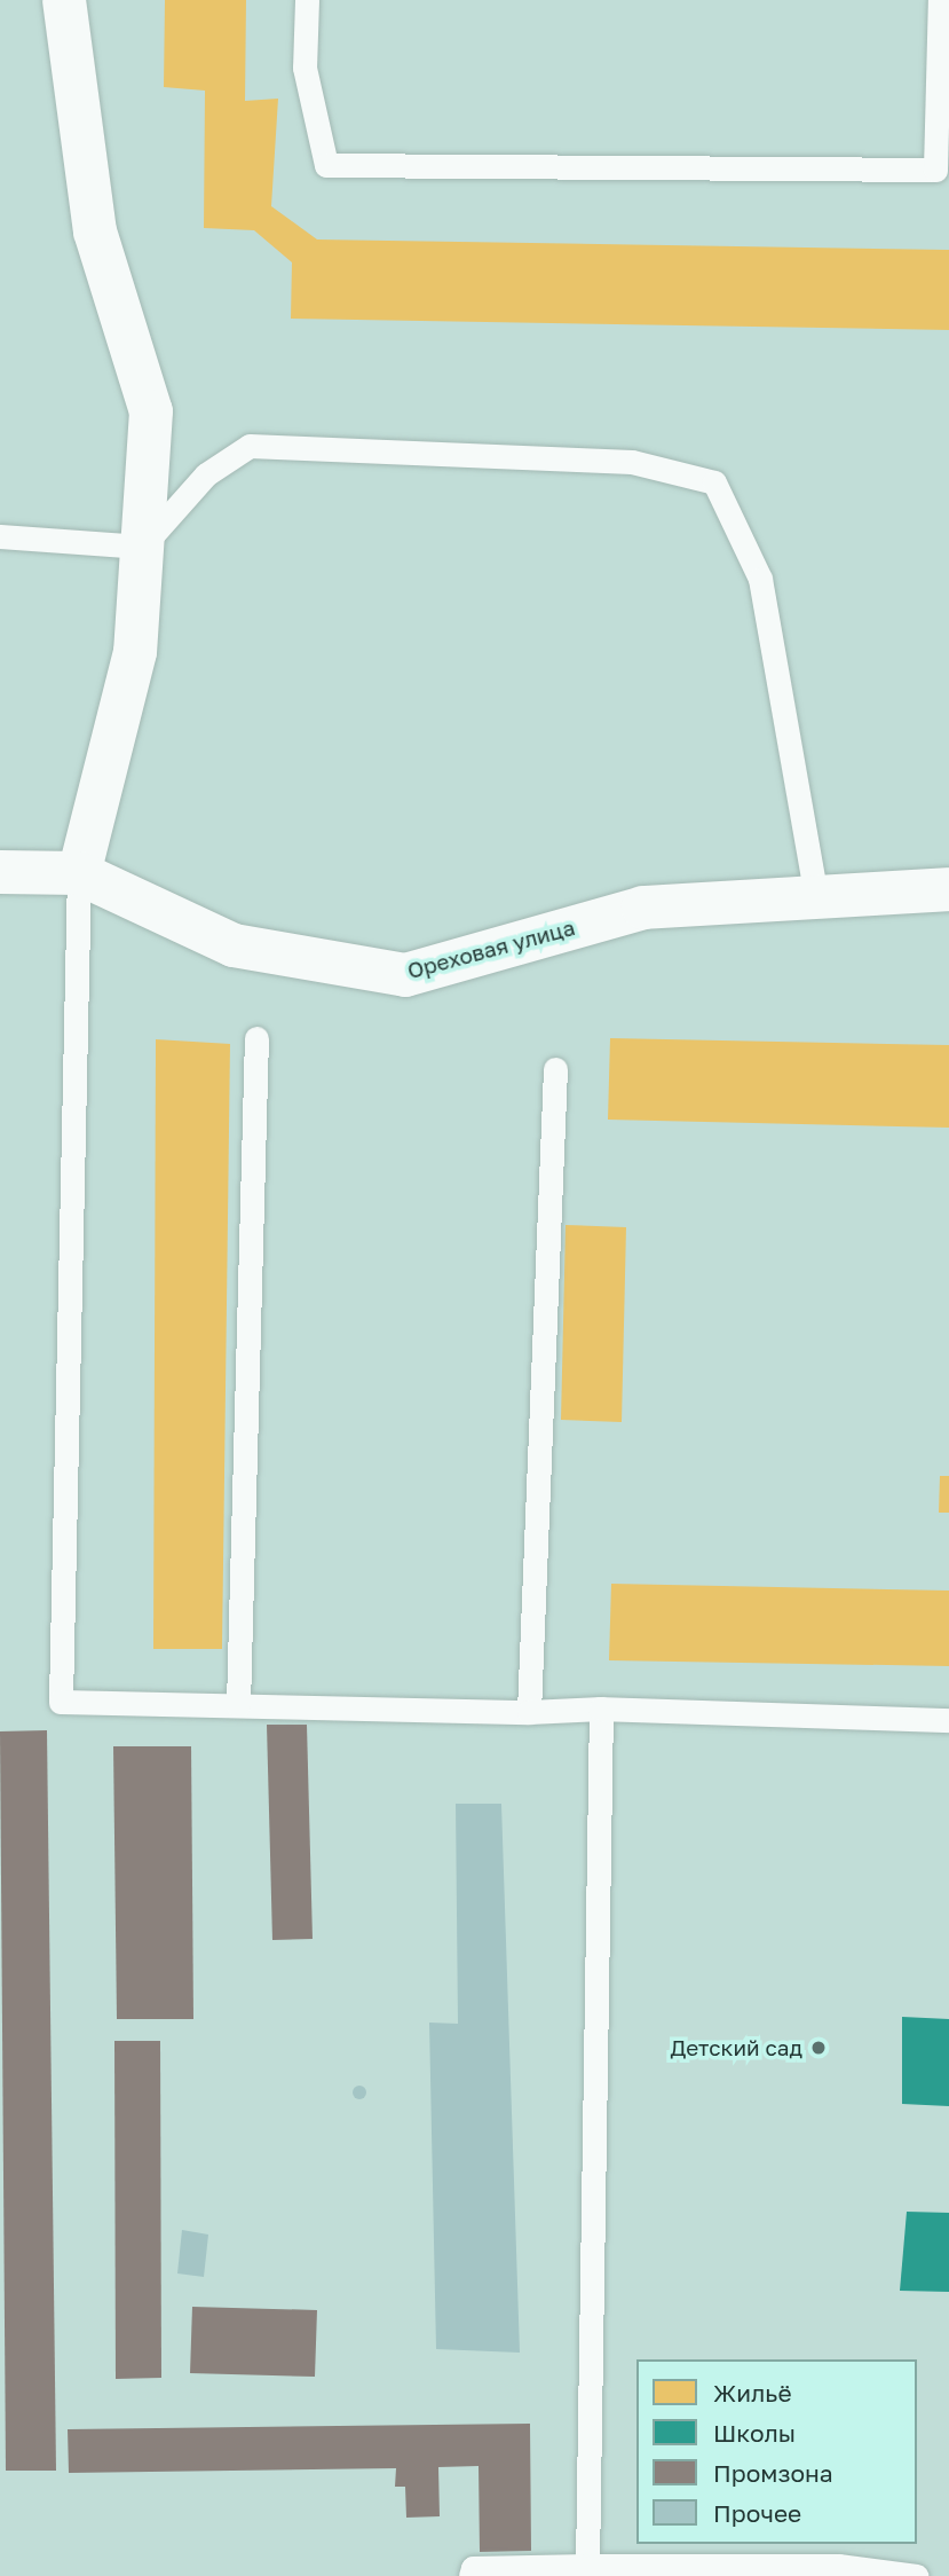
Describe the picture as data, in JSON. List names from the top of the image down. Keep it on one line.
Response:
{"streets":{"street":["Ореховая улица"]},"places":["Детский сад"],"legend":["Жильё","Школы","Промзона","Прочее"]}
